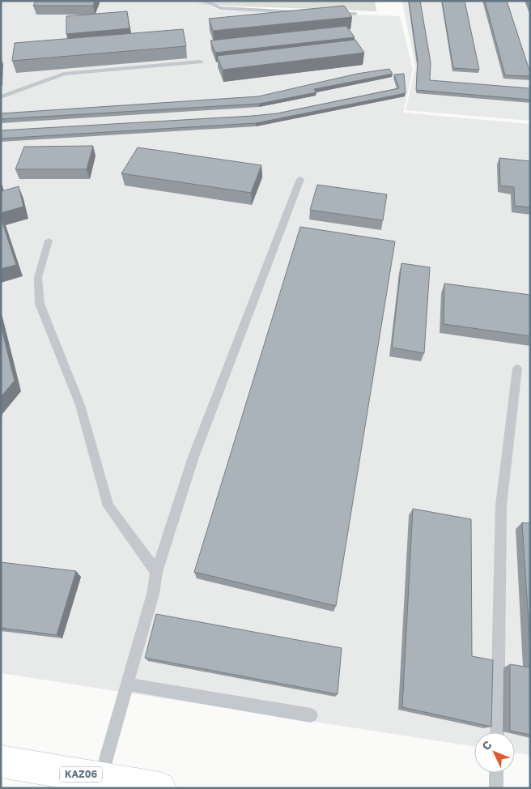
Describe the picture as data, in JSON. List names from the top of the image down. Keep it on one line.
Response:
{"streets":{"highway":["KАZ06"]},"north":"top left"}
